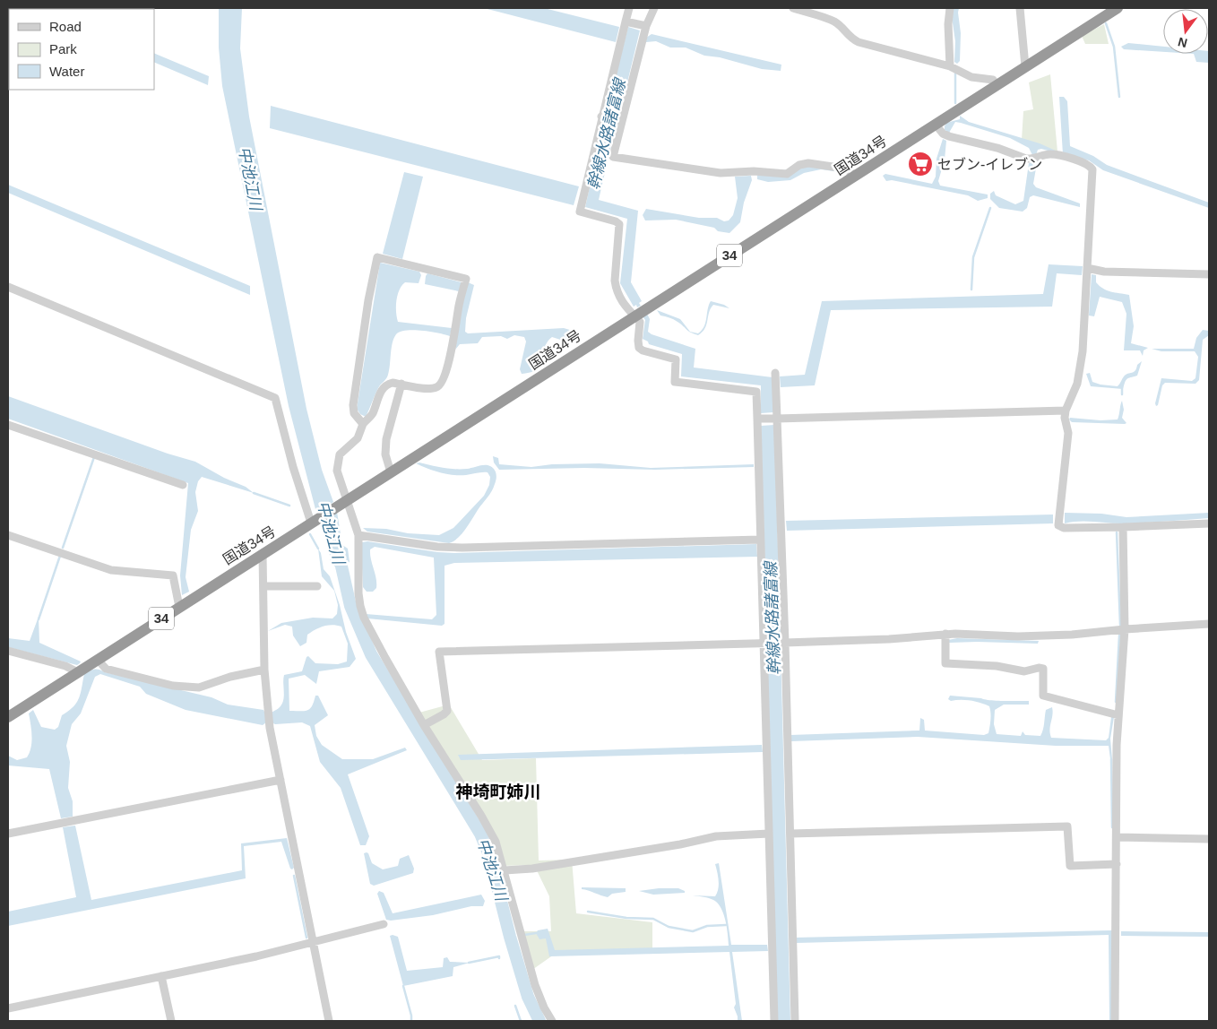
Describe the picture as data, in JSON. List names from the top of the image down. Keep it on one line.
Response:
{"streets":{"highway":["国道34号","34"]},"districts":["神埼町姉川"],"water":["幹線水路諸富線","中池江川"],"places":{"supermarket":["セブン-イレブン"]},"legend":["Road","Park","Water"],"north":"bottom"}
